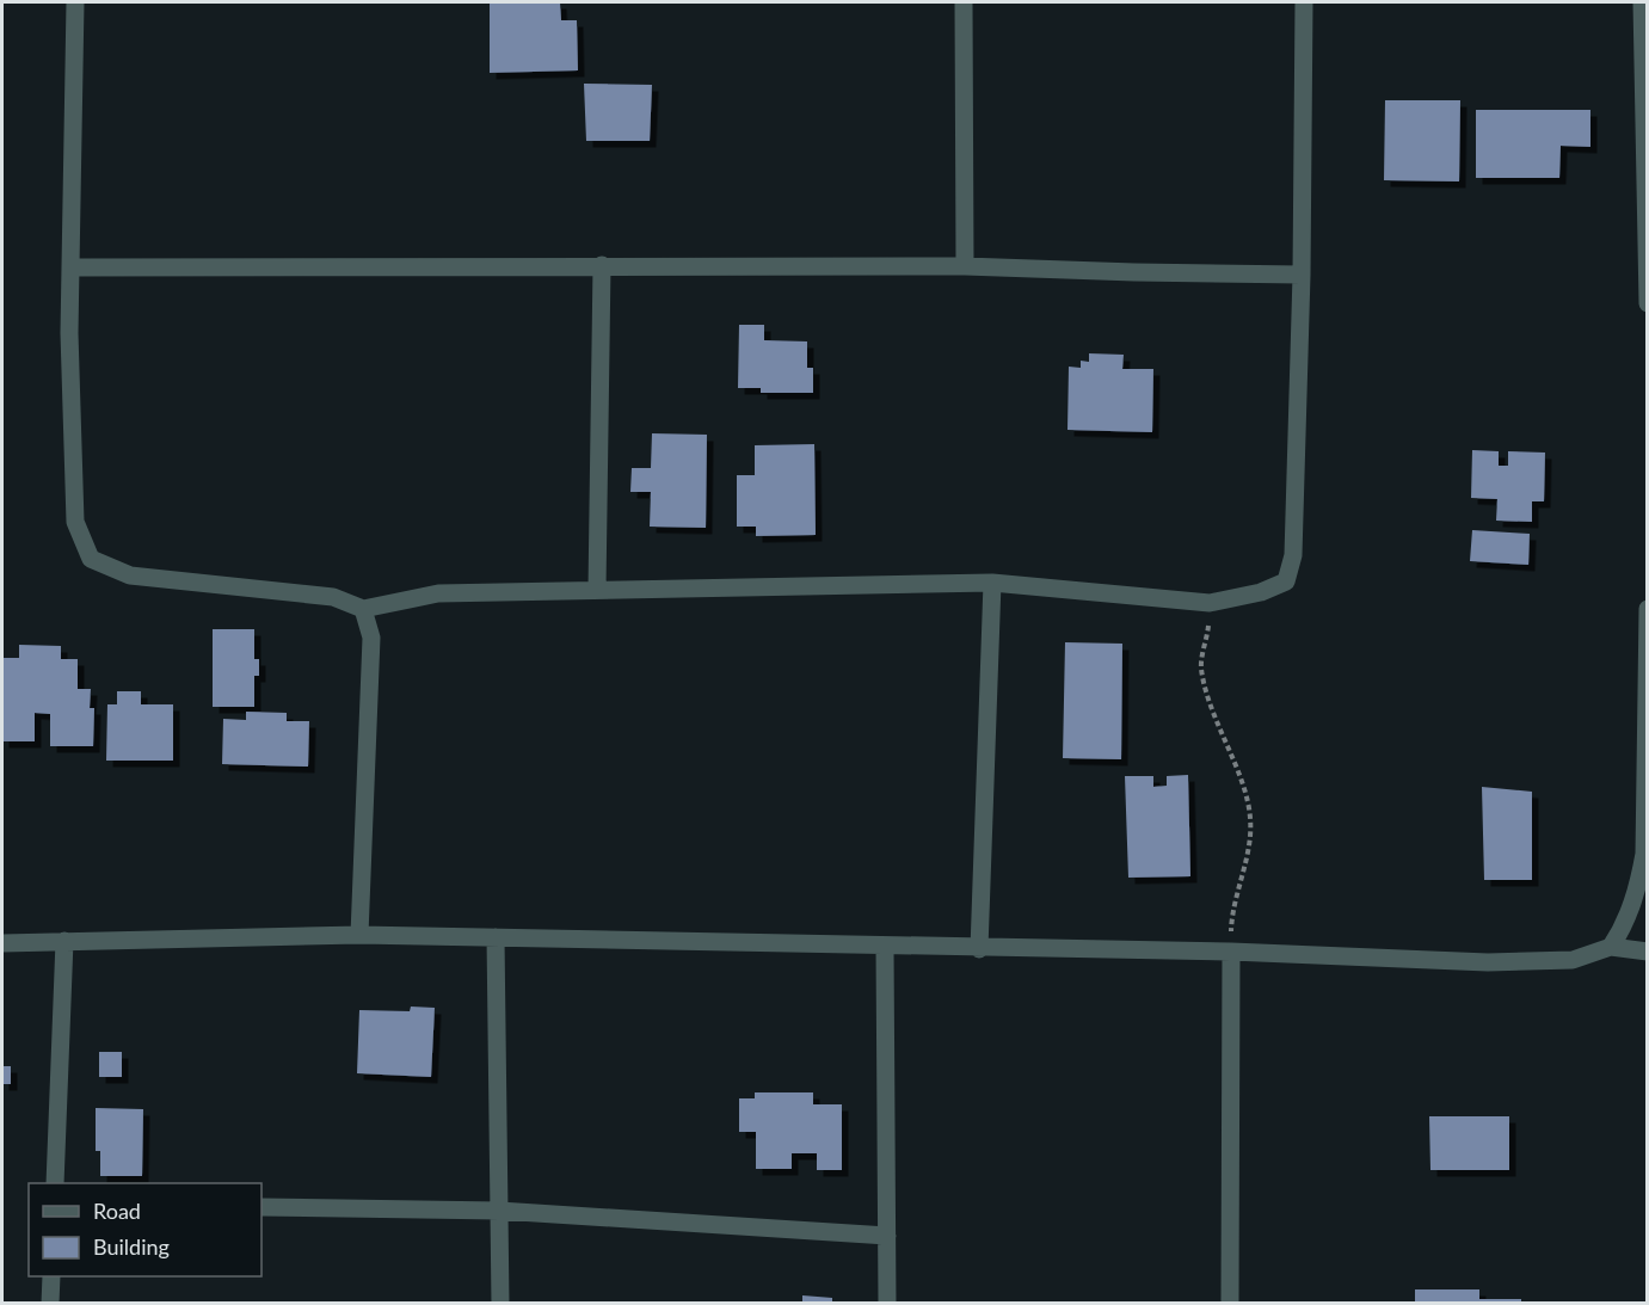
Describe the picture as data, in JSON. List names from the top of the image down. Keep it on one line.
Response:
{"legend":["Road","Building"]}
